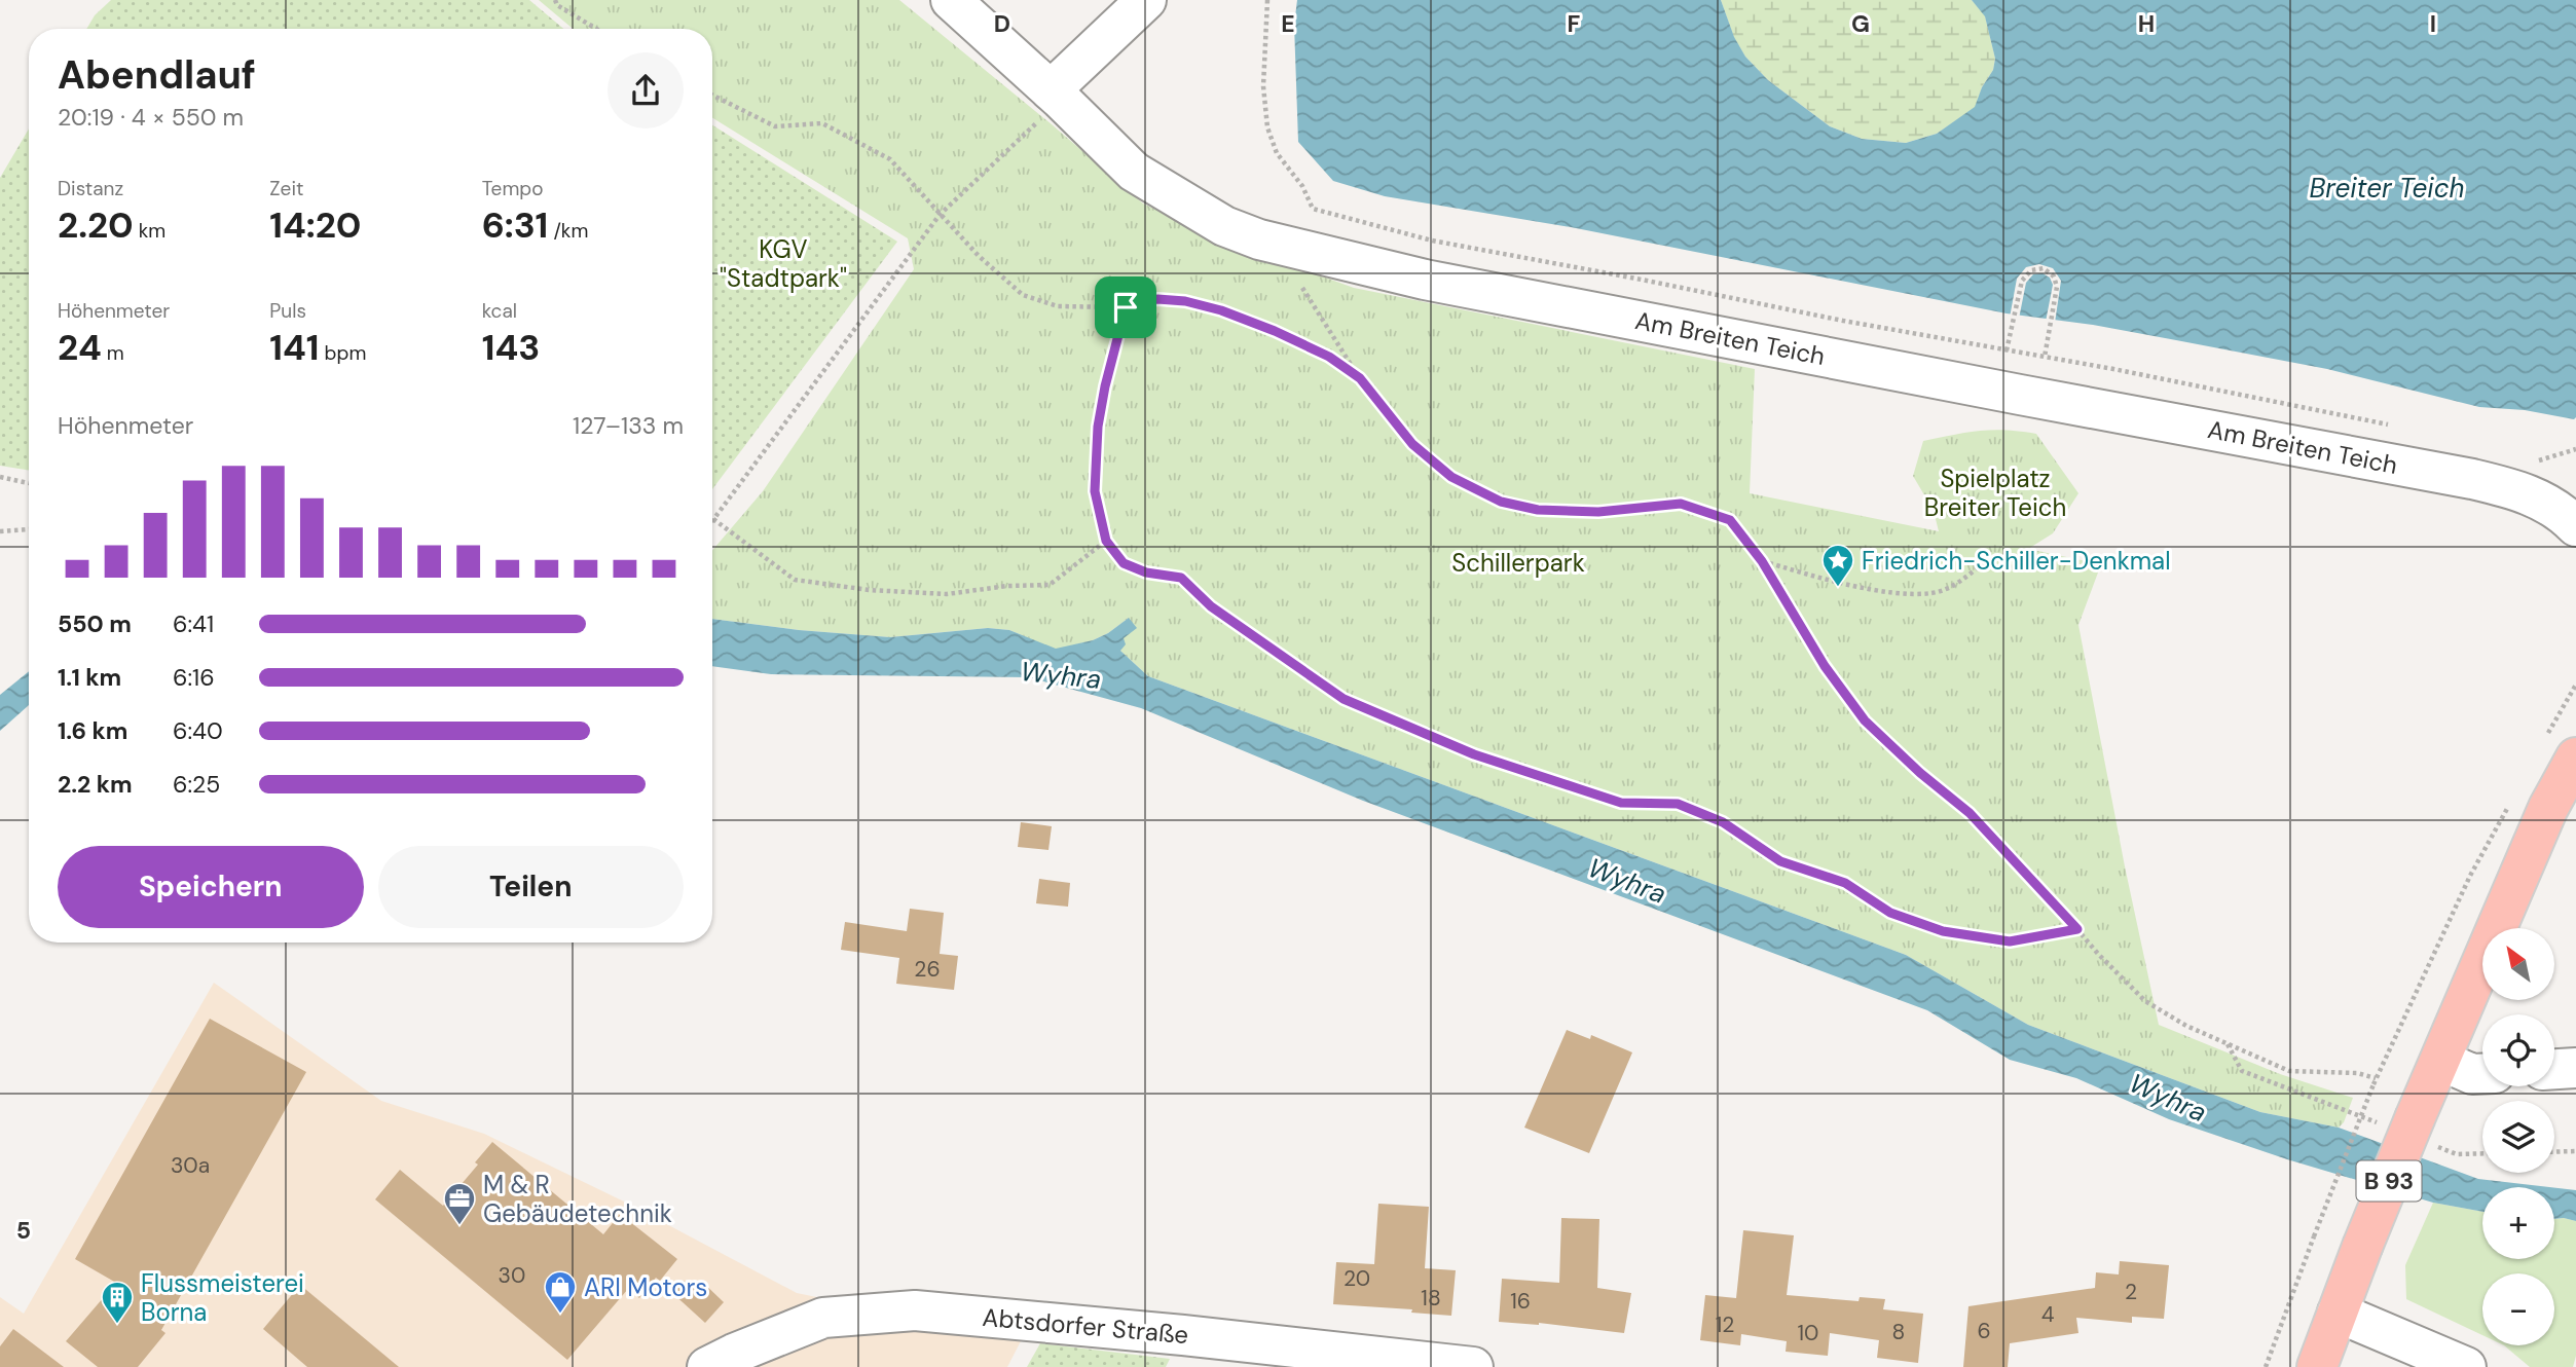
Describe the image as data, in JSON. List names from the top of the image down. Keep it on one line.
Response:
{"streets":{"main road":["B 93"],"street":["Am Breiten Teich","Abtsdorfer Straße"]},"water":["Breiter Teich","Wyhra"],"parks":["KGV \"Stadtpark\"","Spielplatz Breiter Teich","Schillerpark"],"places":{"place":["Friedrich-Schiller-Denkmal"],"office":["M & R Gebäudetechnik"],"shop":["ARI Motors"],"building":["Flussmeisterei Borna"]},"house_numbers":["26","30a","30","20","2","18","16","4","12","6","8","10"],"north":"top left","page":{"heading":["Abendlauf","20:19 · 4 × 550 m"],"stats":[["Distanz","2.20 km"],["Zeit","14:20"],["Tempo","6:31 /km"],["Höhenmeter","24 m"],["Puls","141 bpm"],["kcal","143"]],"chart":["Höhenmeter","127–133 m"],"list":[{"name":"550 m","note":"6:41"},{"name":"1.1 km","note":"6:16"},{"name":"1.6 km","note":"6:40"},{"name":"2.2 km","note":"6:25"}],"buttons":["Speichern","Teilen"],"map_buttons":["+","−"]},"grid":{"columns":["D","E","F","G","H","I"],"rows":["5"]}}
